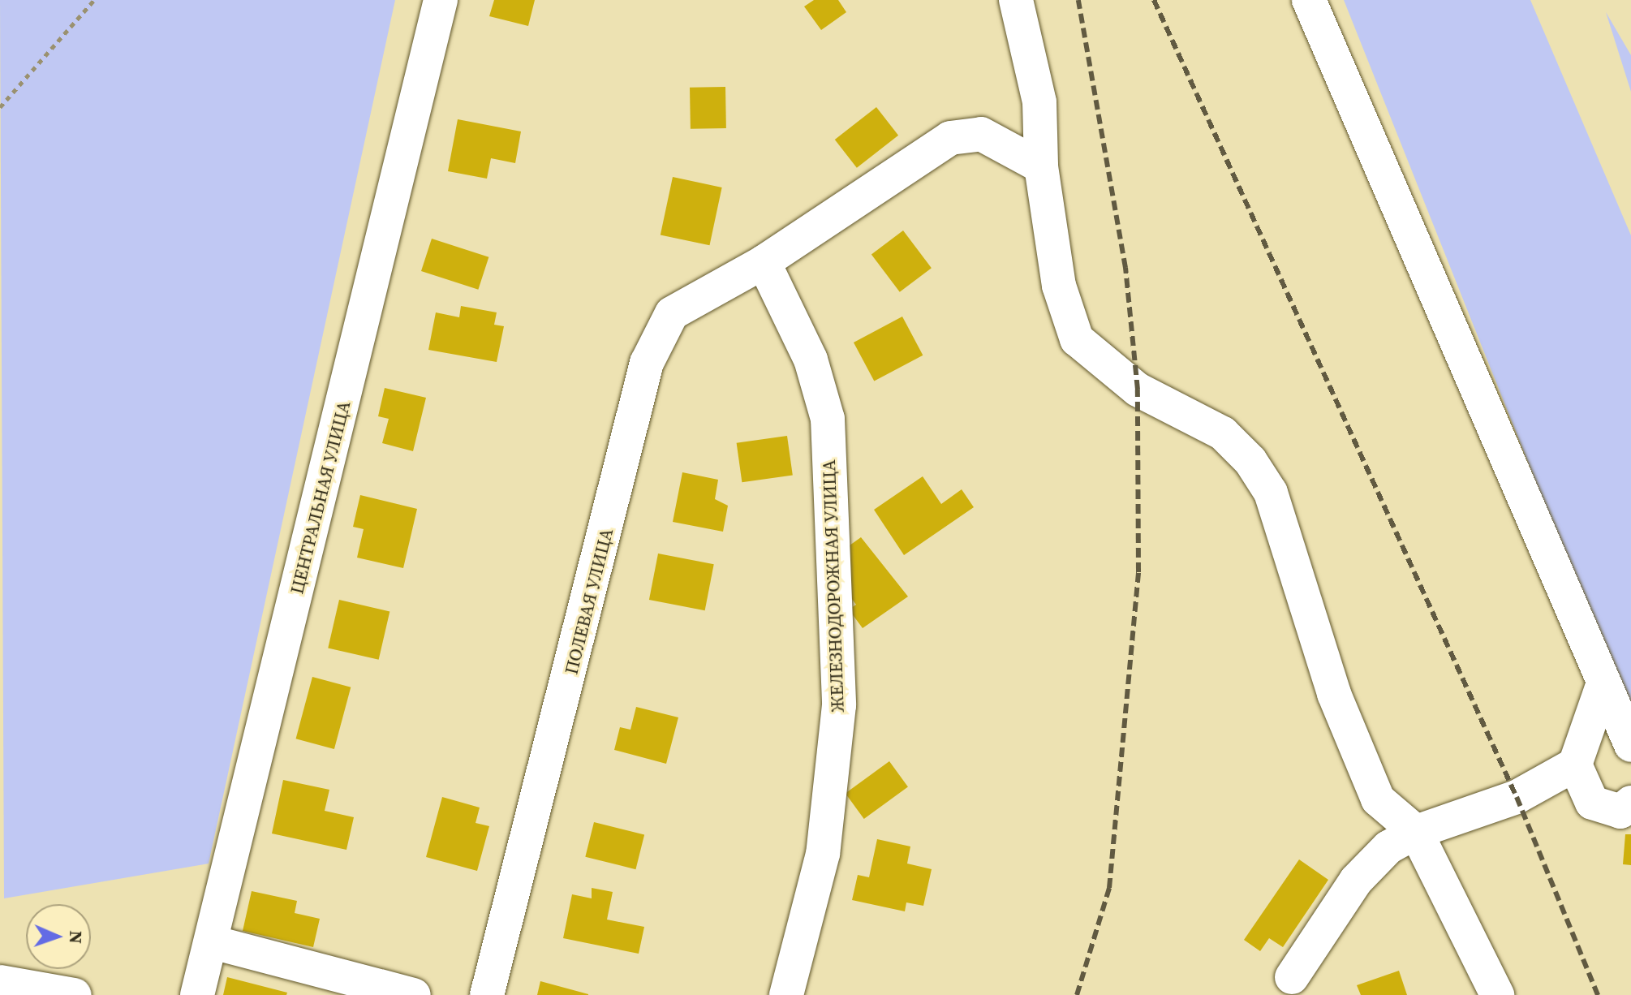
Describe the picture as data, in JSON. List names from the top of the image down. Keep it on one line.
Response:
{"streets":{"street":["ЦЕНТРАЛЬНАЯ УЛИЦА","ЖЕЛЕЗНОДОРОЖНАЯ УЛИЦА","ПОЛЕВАЯ УЛИЦА"]},"crossings":[["ЖЕЛЕЗНОДОРОЖНАЯ УЛИЦА","ПОЛЕВАЯ УЛИЦА"]],"north":"right"}
